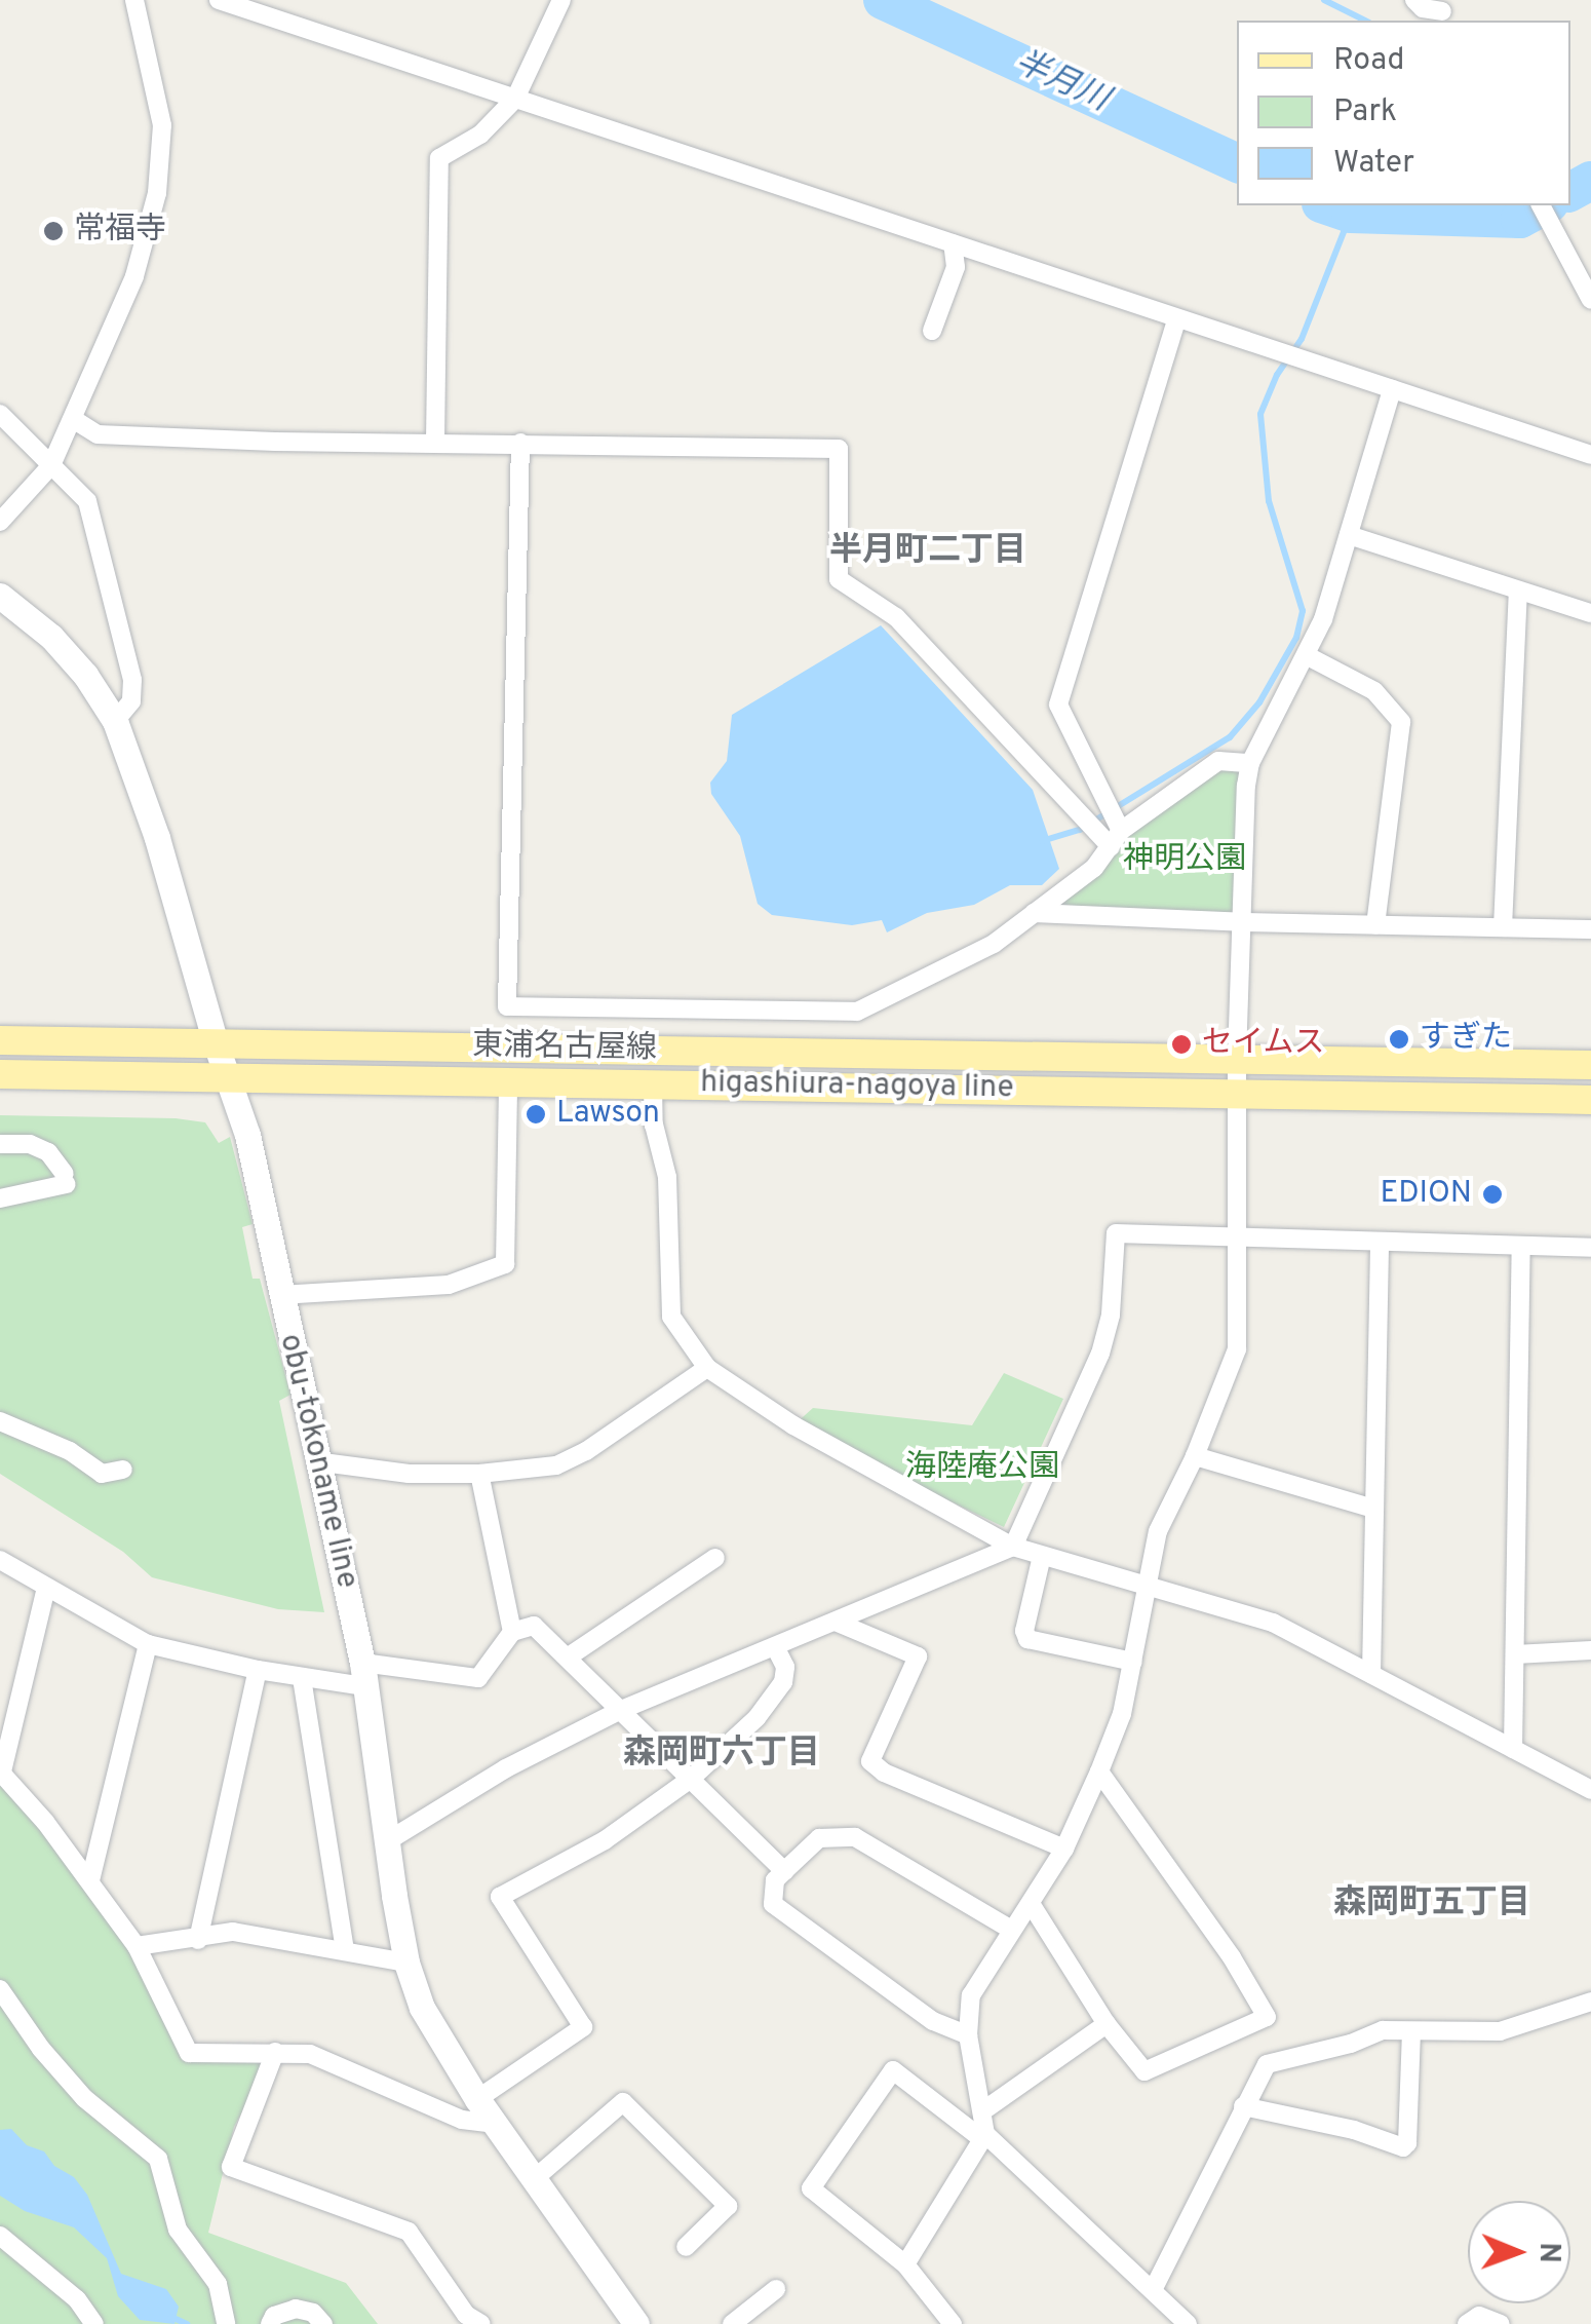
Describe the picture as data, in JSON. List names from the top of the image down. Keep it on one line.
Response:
{"streets":{"main road":["東浦名古屋線","higashiura-nagoya line","obu-tokoname line"]},"crossings":[["東浦名古屋線","obu-tokoname line"],["higashiura-nagoya line","obu-tokoname line"]],"districts":["半月町二丁目","森岡町六丁目","森岡町五丁目"],"water":["半月川"],"parks":["神明公園","海陸庵公園"],"places":["常福寺","すぎた","セイムス","Lawson","EDION"],"legend":["Road","Park","Water"],"north":"right"}
